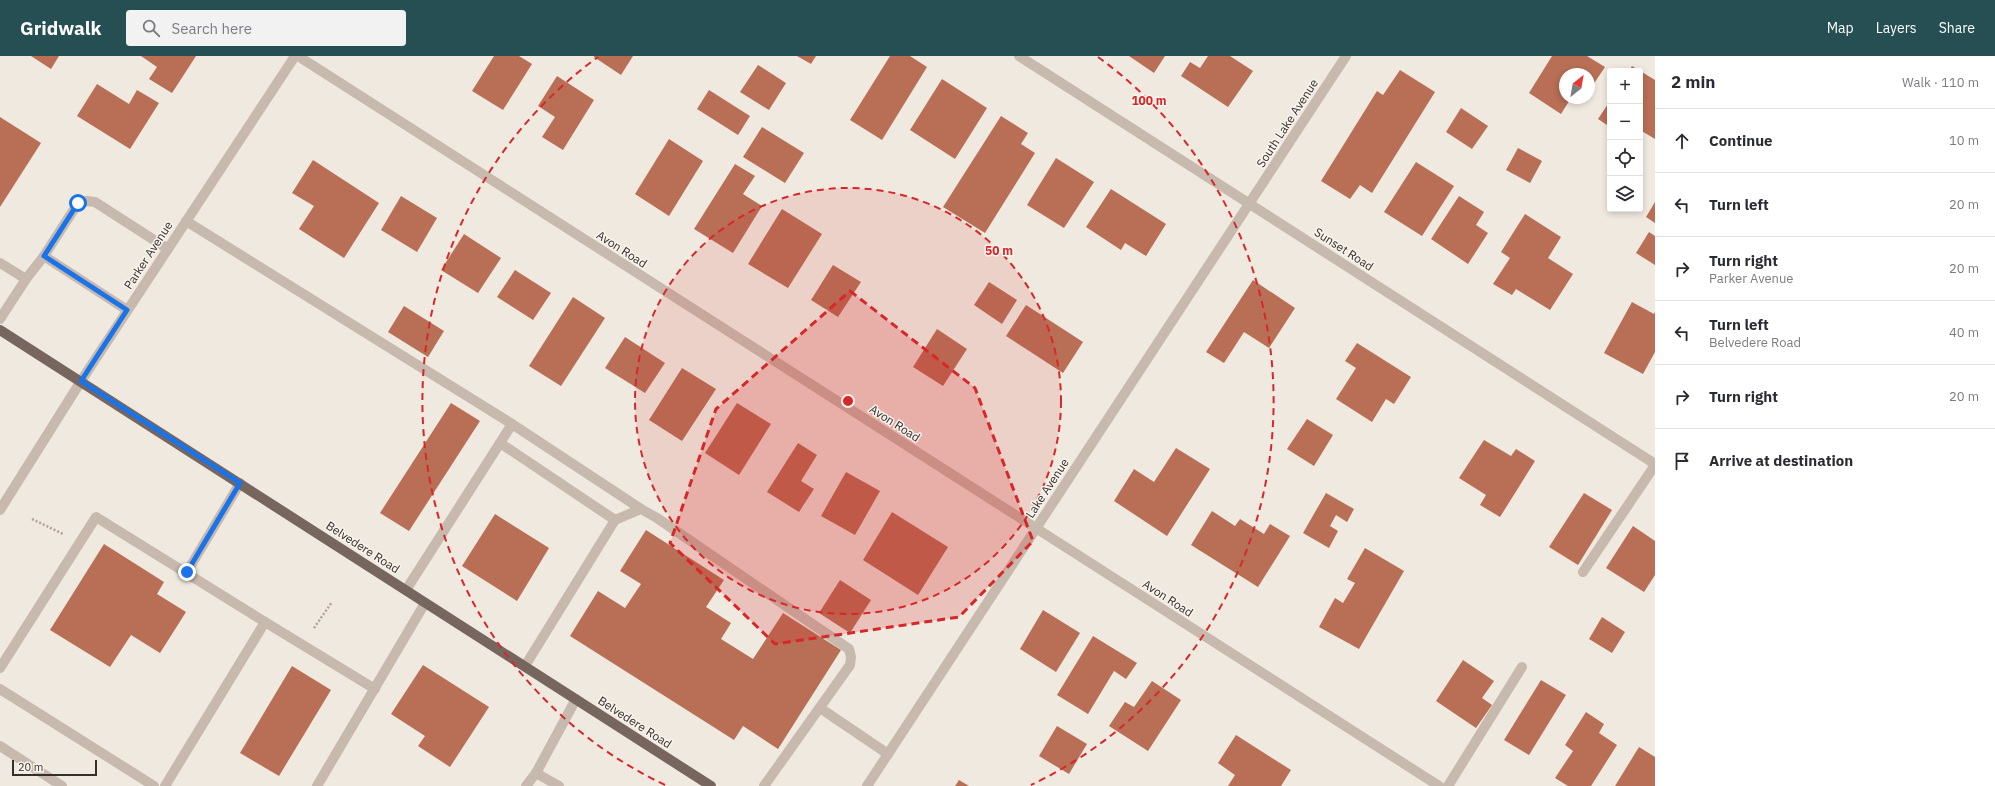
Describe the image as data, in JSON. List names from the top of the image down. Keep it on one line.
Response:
{"streets":{"main road":["Belvedere Road"],"street":["South Lake Avenue","Avon Road","Sunset Road","Parker Avenue","Lake Avenue"]},"crossings":[["South Lake Avenue","Sunset Road"],["South Lake Avenue","Lake Avenue"],["Avon Road","Lake Avenue"],["Sunset Road","Lake Avenue"],["Parker Avenue","Belvedere Road"]],"scale_bar":"20 m","north":"top right","page":{"header":"Gridwalk","search":"Search here","nav":["Map","Layers","Share"],"heading":["2 min","Walk · 110 m"],"map_buttons":["+","−"],"list":[["Continue","10 m"],["Turn left","20 m"],["Turn right","Parker Avenue","20 m"],["Turn left","Belvedere Road","40 m"],["Turn right","20 m"],"Arrive at destination"],"scale":"20 m"},"rings":["100 m","50 m"]}
